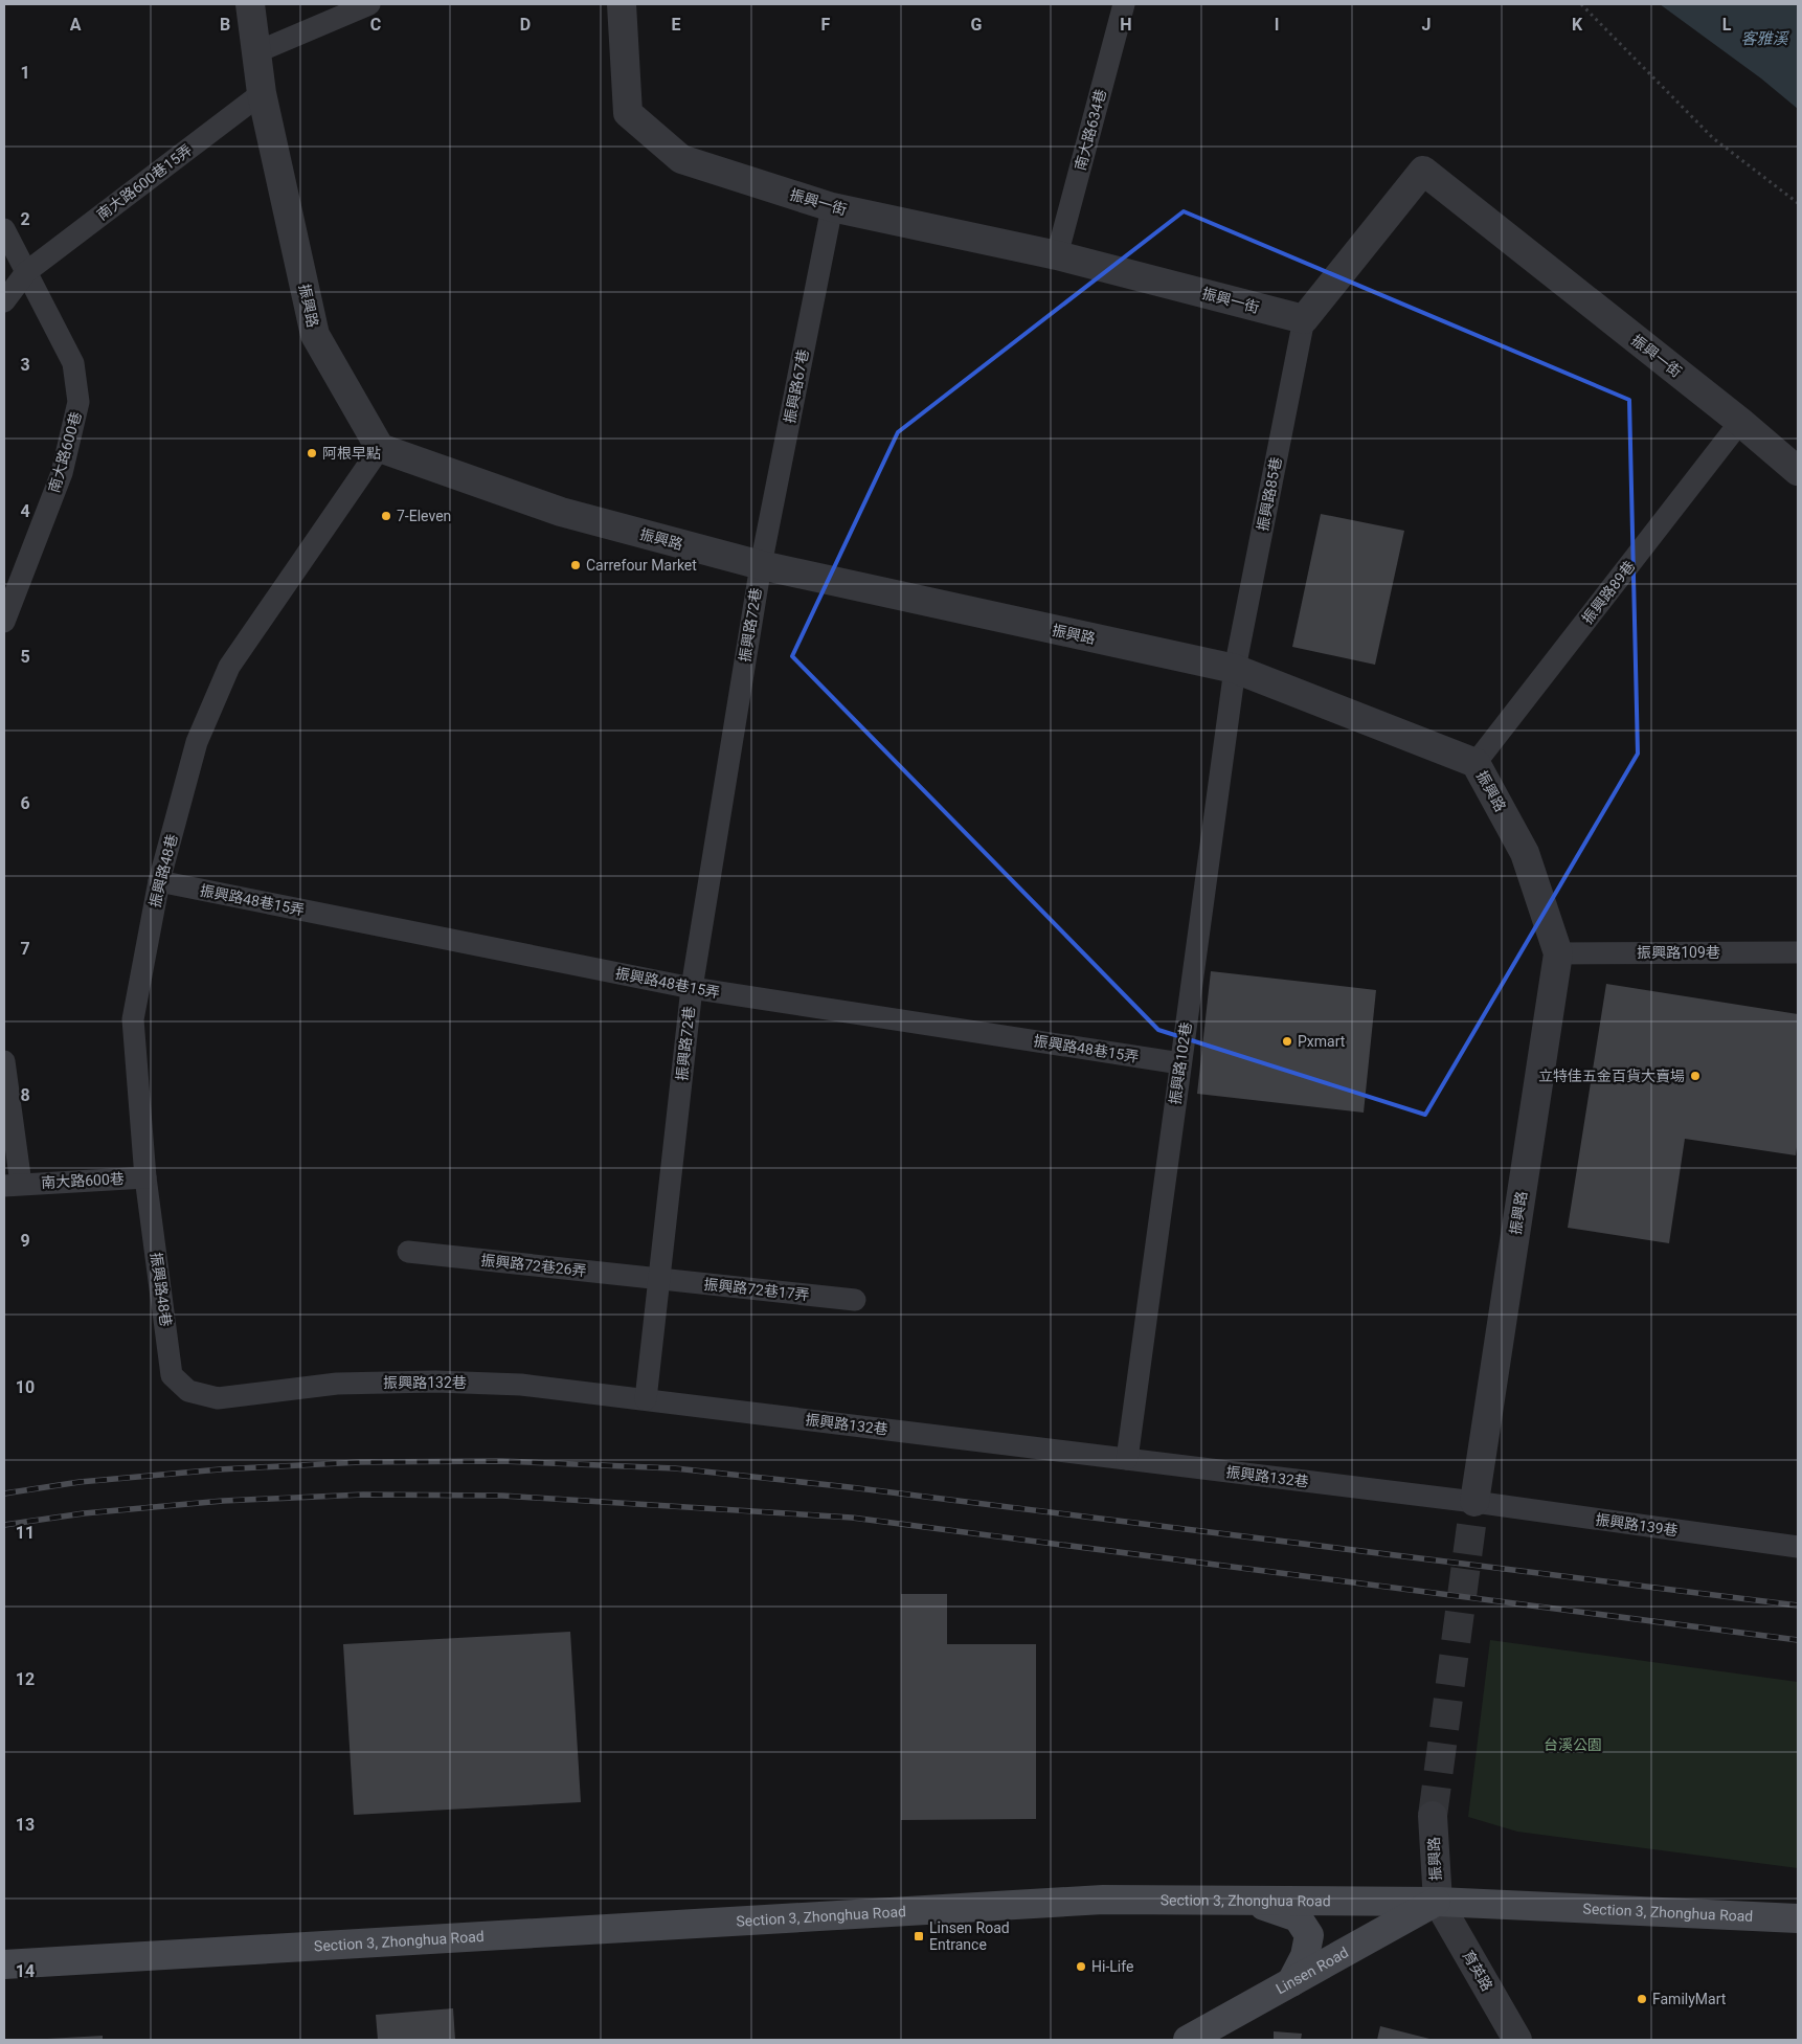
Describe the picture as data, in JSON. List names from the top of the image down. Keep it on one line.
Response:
{"streets":{"street":["振興一街","振興路","Section 3, Zhonghua Road","Linsen Road","育英路"],"lane":["南大路634巷","南大路600巷15弄","振興路67巷","南大路600巷","振興路85巷","振興路89巷","振興路72巷","振興路48巷","振興路48巷15弄","振興路109巷","振興路102巷","振興路72巷26弄","振興路72巷17弄","振興路132巷","振興路139巷"]},"crossings":[["南大路634巷","振興一街"],["南大路600巷15弄","振興路"],["南大路600巷15弄","南大路600巷"],["振興一街","振興路67巷"],["振興一街","振興路85巷"],["振興一街","振興路89巷"],["振興路","振興路67巷"],["振興路","振興路85巷"],["振興路","振興路89巷"],["振興路","振興路72巷"],["振興路","振興路48巷"],["振興路","振興路109巷"],["振興路","振興路102巷"],["振興路","振興路132巷"],["振興路","振興路139巷"],["振興路","Section 3, Zhonghua Road"],["振興路","Linsen Road"],["振興路","育英路"],["振興路67巷","振興路72巷"],["南大路600巷","振興路48巷"],["振興路85巷","振興路102巷"],["振興路72巷","振興路48巷15弄"],["振興路72巷","振興路72巷26弄"],["振興路72巷","振興路72巷17弄"],["振興路72巷","振興路132巷"],["振興路48巷","振興路48巷15弄"],["振興路48巷","振興路132巷"],["振興路48巷15弄","振興路102巷"],["振興路102巷","振興路132巷"],["振興路72巷26弄","振興路72巷17弄"],["振興路132巷","振興路139巷"],["Section 3, Zhonghua Road","Linsen Road"],["Section 3, Zhonghua Road","育英路"],["Linsen Road","育英路"]],"water":["客雅溪"],"parks":["台溪公園"],"places":{"other":["阿根早點","7-Eleven","Carrefour Market","Pxmart","立特佳五金百貨大賣場","Hi-Life","FamilyMart"],"transit":["Linsen Road Entrance"]},"grid":{"columns":["A","B","C","D","E","F","G","H","I","J","K","L"],"rows":["1","2","3","4","5","6","7","8","9","10","11","12","13","14"]}}
